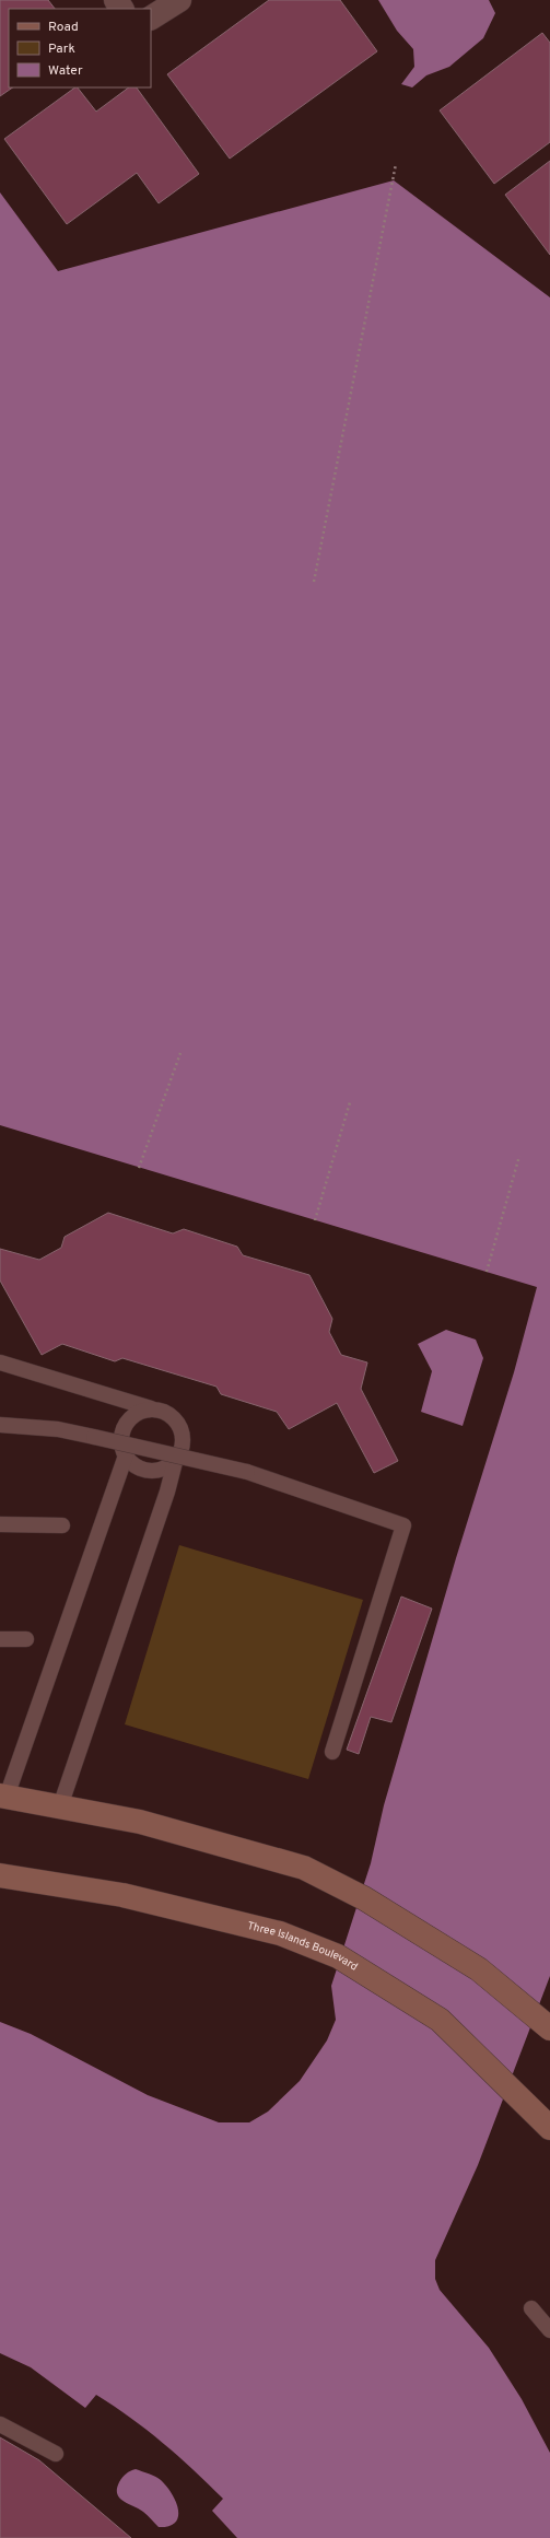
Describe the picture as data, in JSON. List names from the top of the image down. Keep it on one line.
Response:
{"streets":{"street":["Three Islands Boulevard"]},"legend":["Road","Park","Water"]}
